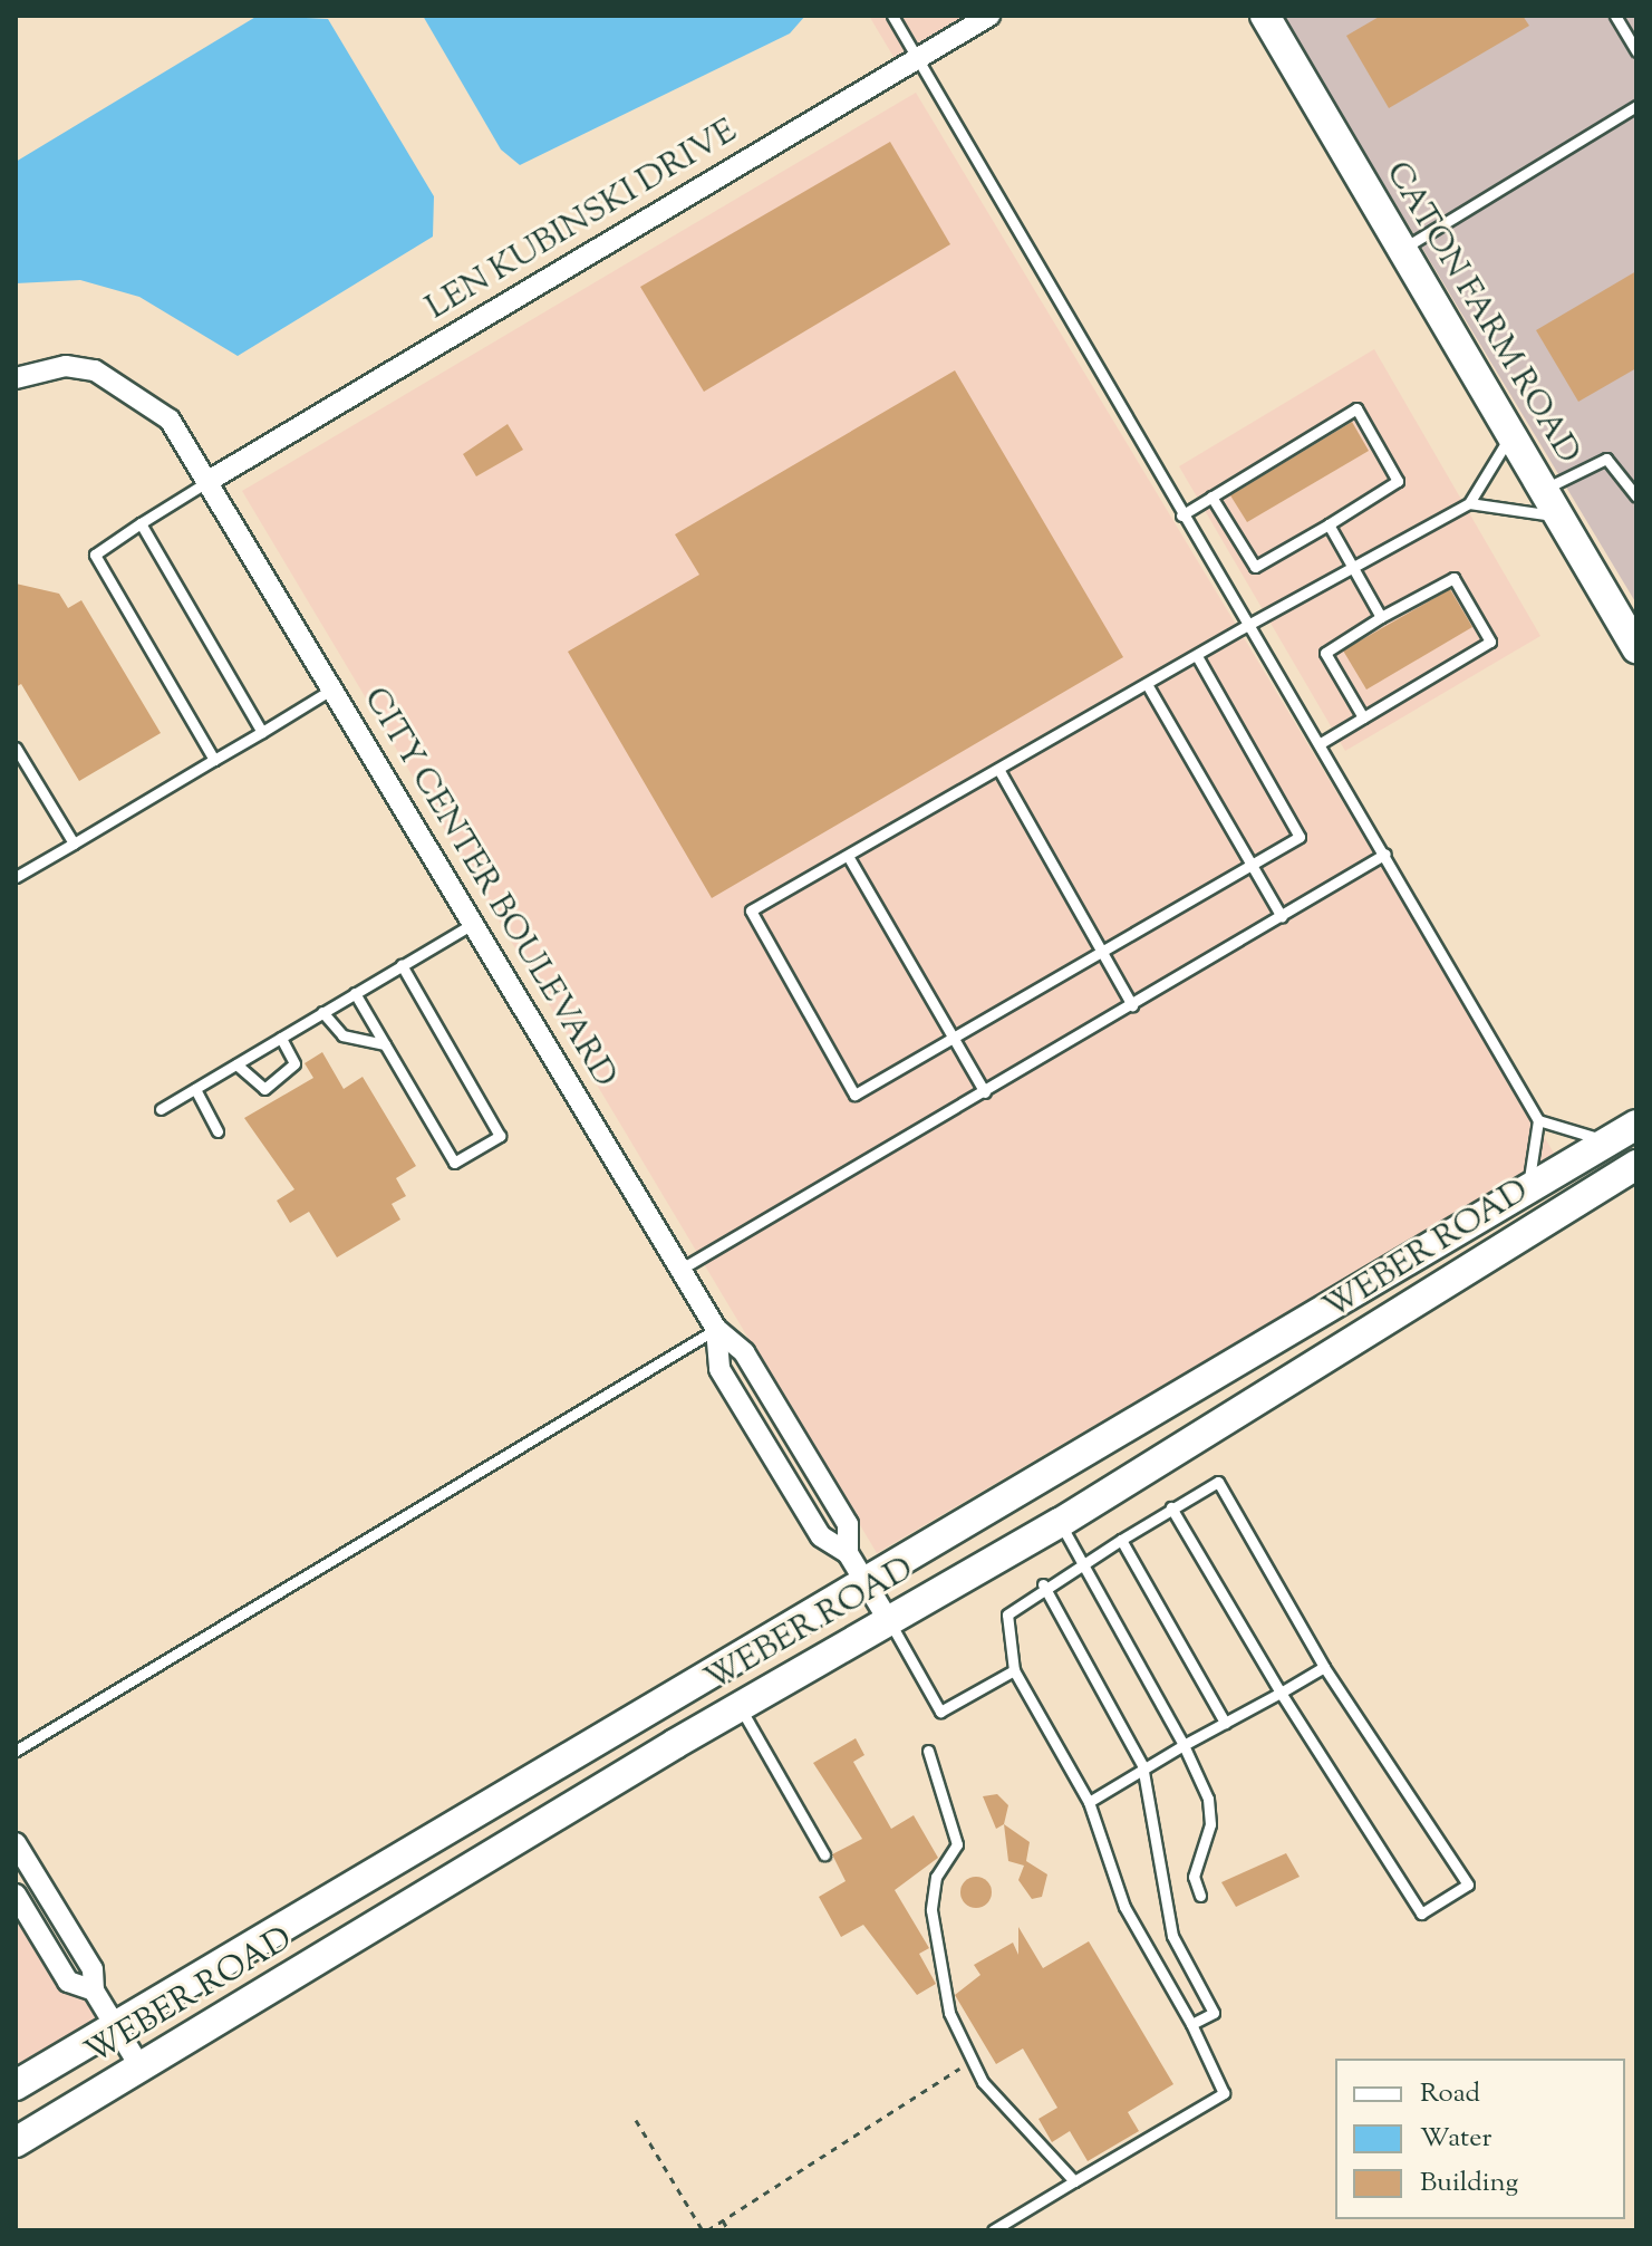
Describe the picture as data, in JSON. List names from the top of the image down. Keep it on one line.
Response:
{"streets":{"main road":["CATON FARM ROAD","WEBER ROAD"],"street":["LEN KUBINSKI DRIVE","CITY CENTER BOULEVARD"]},"crossings":[["LEN KUBINSKI DRIVE","CITY CENTER BOULEVARD"]],"legend":["Road","Water","Building"]}
